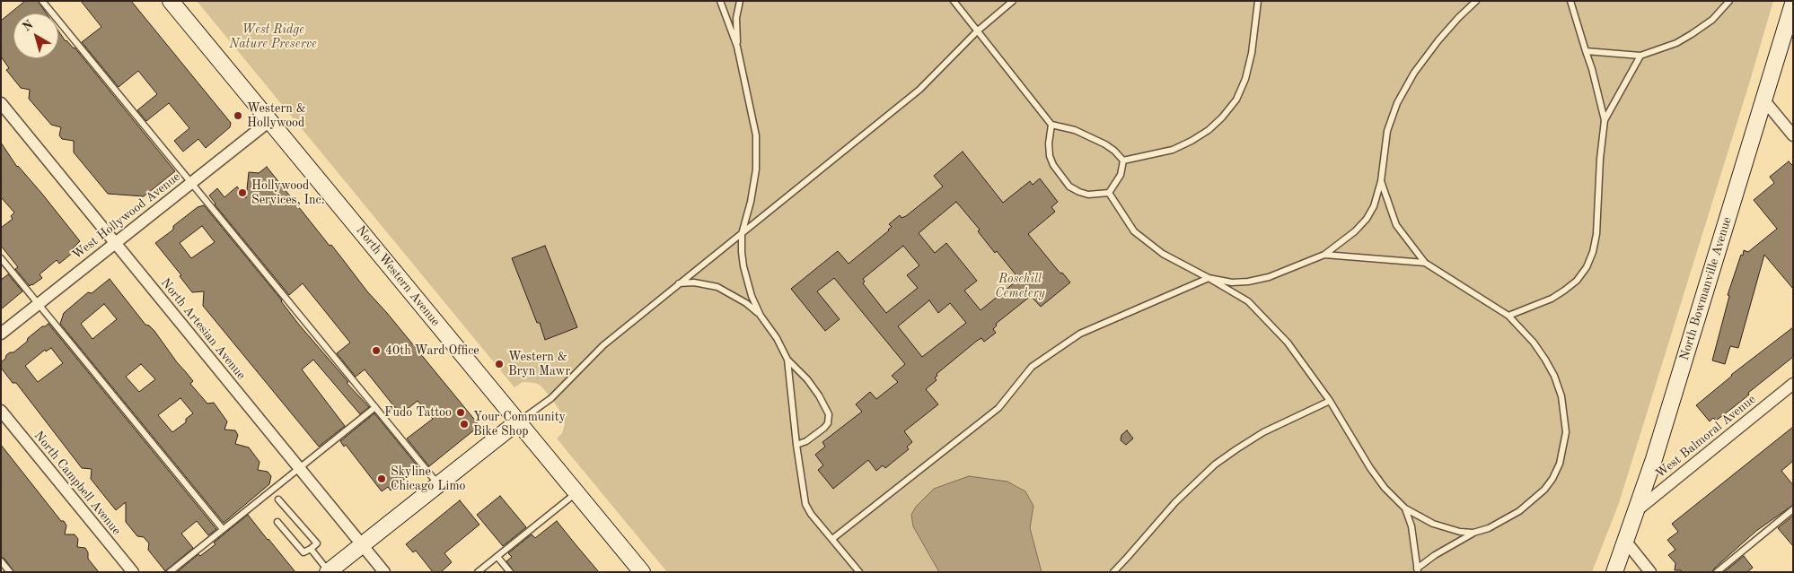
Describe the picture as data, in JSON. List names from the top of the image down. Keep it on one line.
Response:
{"streets":{"street":["West Hollywood Avenue","North Western Avenue","North Bowmanville Avenue","North Artesian Avenue","West Balmoral Avenue","North Campbell Avenue"]},"crossings":[["West Hollywood Avenue","North Western Avenue"],["West Hollywood Avenue","North Artesian Avenue"],["North Bowmanville Avenue","West Balmoral Avenue"]],"parks":["West Ridge Nature Preserve","Rosehill Cemetery"],"places":["Western & Hollywood","Hollywood Services, Inc.","40th Ward Office","Western & Bryn Mawr","Fudo Tattoo","Your Community Bike Shop","Skyline Chicago Limo"],"north":"top left"}
